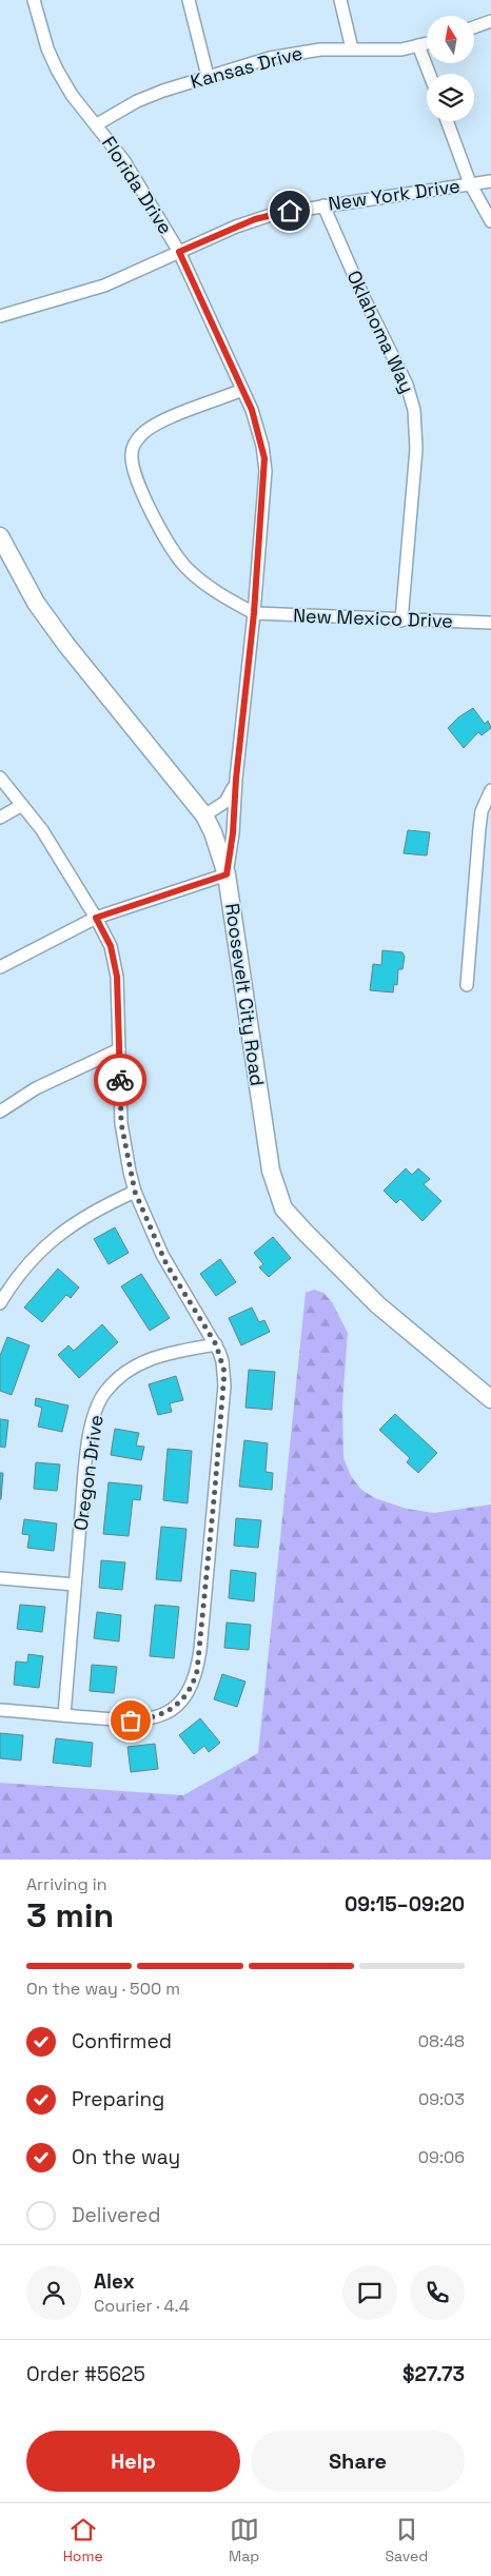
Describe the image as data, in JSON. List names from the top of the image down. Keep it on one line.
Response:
{"streets":{"street":["Kansas Drive","Florida Drive","New York Drive","Oklahoma Way","New Mexico Drive","Roosevelt City Road","Oregon Drive"]},"crossings":[["Kansas Drive","Florida Drive"],["Florida Drive","New York Drive"],["Florida Drive","New Mexico Drive"],["Florida Drive","Roosevelt City Road"],["New York Drive","Oklahoma Way"],["Oklahoma Way","New Mexico Drive"]],"north":"top","page":{"heading":["3 min","Arriving in","09:15–09:20"],"panel":["Alex","Courier · 4.4","Order #5625","$27.73"],"bar":"On the way · 500 m","list":[["Confirmed","08:48"],["Preparing","09:03"],["On the way","09:06"],"Delivered"],"buttons":["Help","Share"],"tabs":["Home","Map","Saved"]}}
